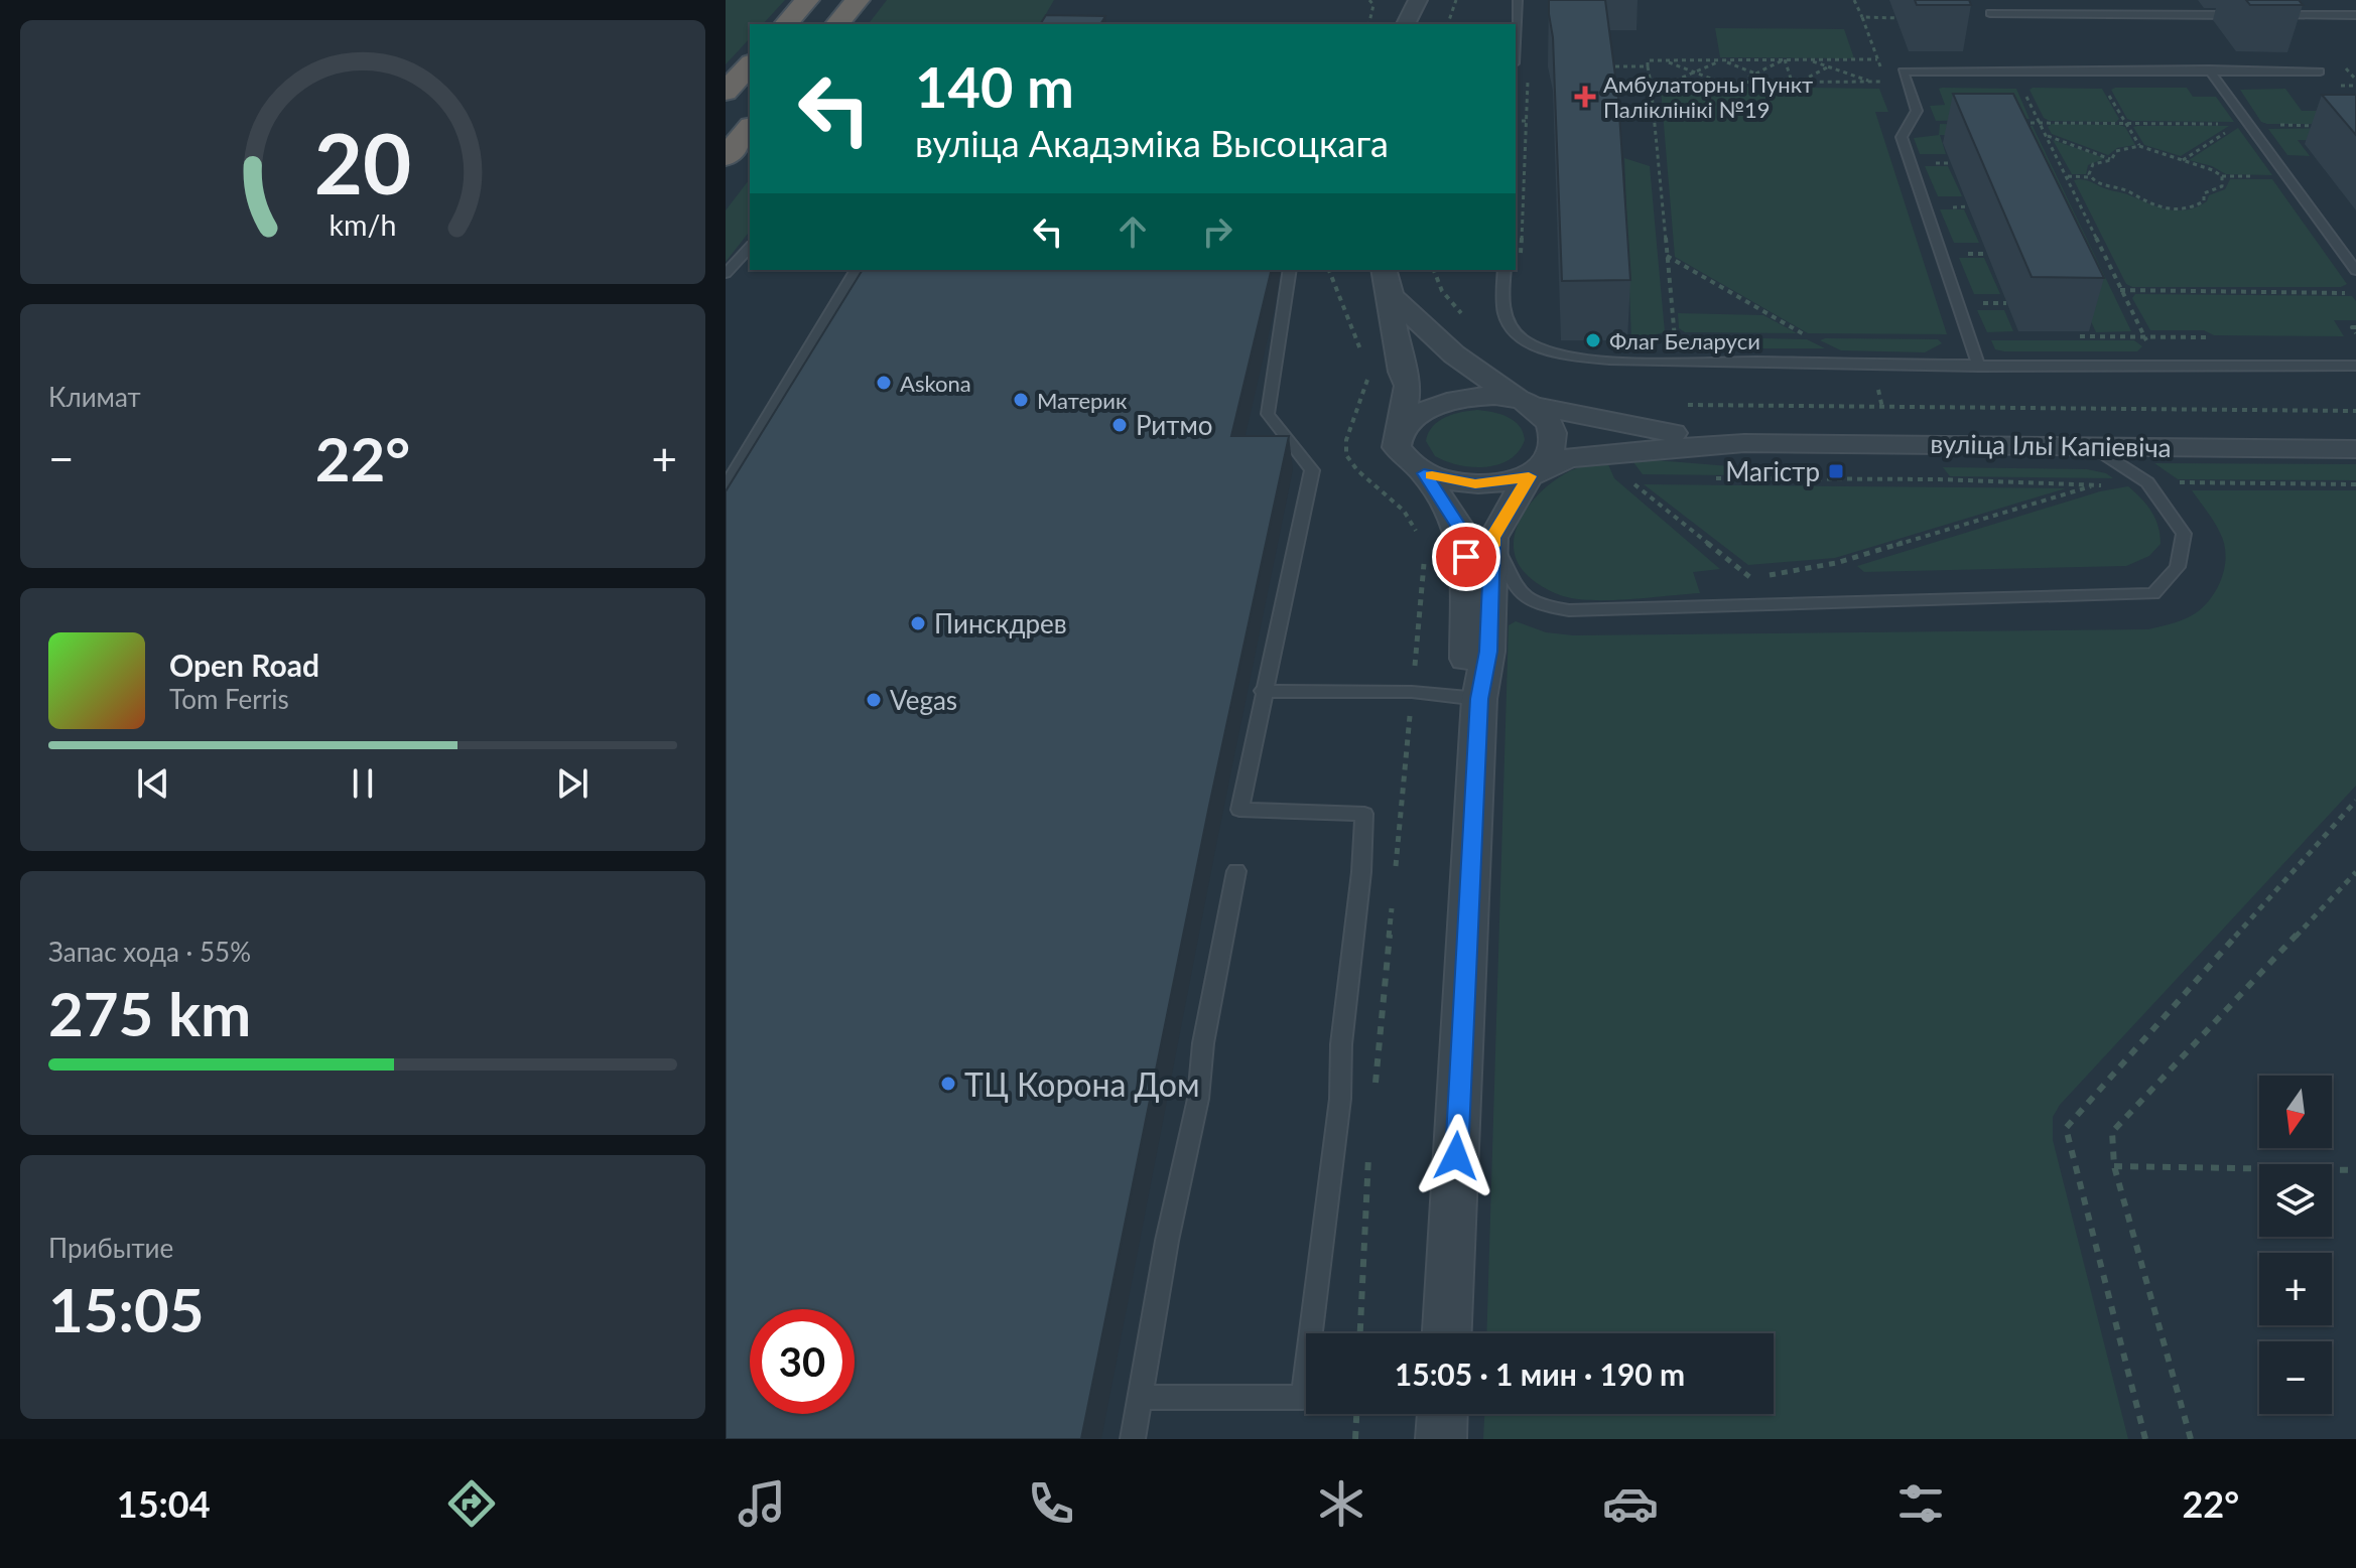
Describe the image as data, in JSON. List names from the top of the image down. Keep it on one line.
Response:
{"streets":{"street":["вуліца Ільі Капіевіча"]},"places":{"health":["Амбулаторны Пункт Паліклінікі №19"],"other":["Флаг Беларуси","Askona","Материк","Ритмо","Пинскдрев","Vegas","ТЦ Корона Дом"],"transit":["Магістр"]},"north":"bottom","page":{"turn":["140 m","вуліца Акадэміка Высоцкага"],"tile":["Климат",["Запас хода · 55%","275 km"],["Прибытие","15:05"]],"heat":["−","22°","+"],"song":["Open Road","Tom Ferris"],"map_buttons":["+","−"],"limit":"30","trip":"15:05 · 1 мин · 190 m","tabs":["15:04","22°"],"gauge":["20","km/h"]}}
